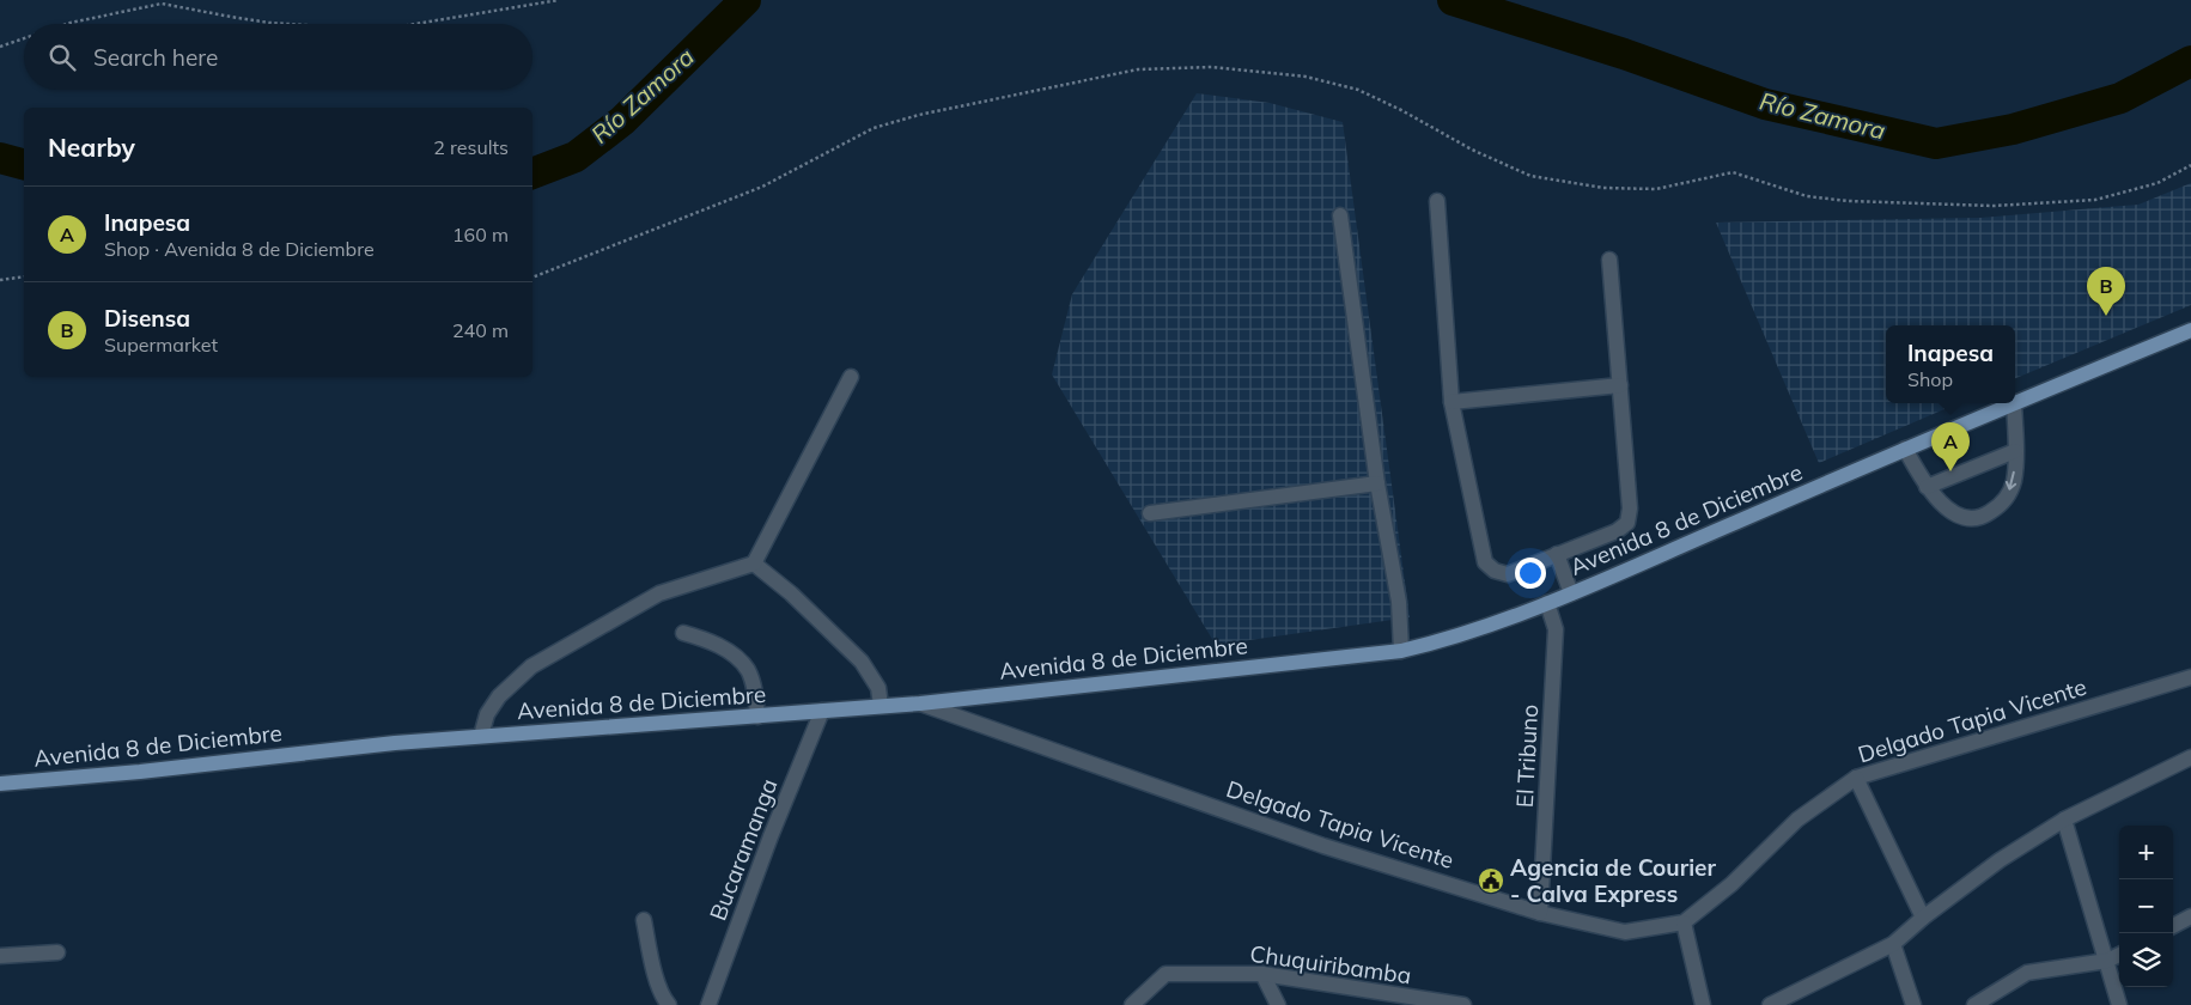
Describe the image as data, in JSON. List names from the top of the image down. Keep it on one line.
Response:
{"streets":{"main road":["Avenida 8 de Diciembre"],"street":["Delgado Tapia Vicente","El Tribuno","Bucaramanga","Chuquiribamba"]},"crossings":[["Avenida 8 de Diciembre","Delgado Tapia Vicente"],["Avenida 8 de Diciembre","El Tribuno"],["Avenida 8 de Diciembre","Bucaramanga"],["Delgado Tapia Vicente","El Tribuno"]],"water":["Río Zamora"],"places":{"public building":["Agencia de Courier - Calva Express"]},"page":{"search":"Search here","heading":["Nearby","2 results"],"list":[{"mark":"A","name":"Inapesa","note":"Shop · Avenida 8 de Diciembre","value":"160 m"},{"mark":"B","name":"Disensa","note":"Supermarket","value":"240 m"}],"pins":["B","A"],"popup":["Inapesa","Shop"],"map_buttons":["+","−"]}}
